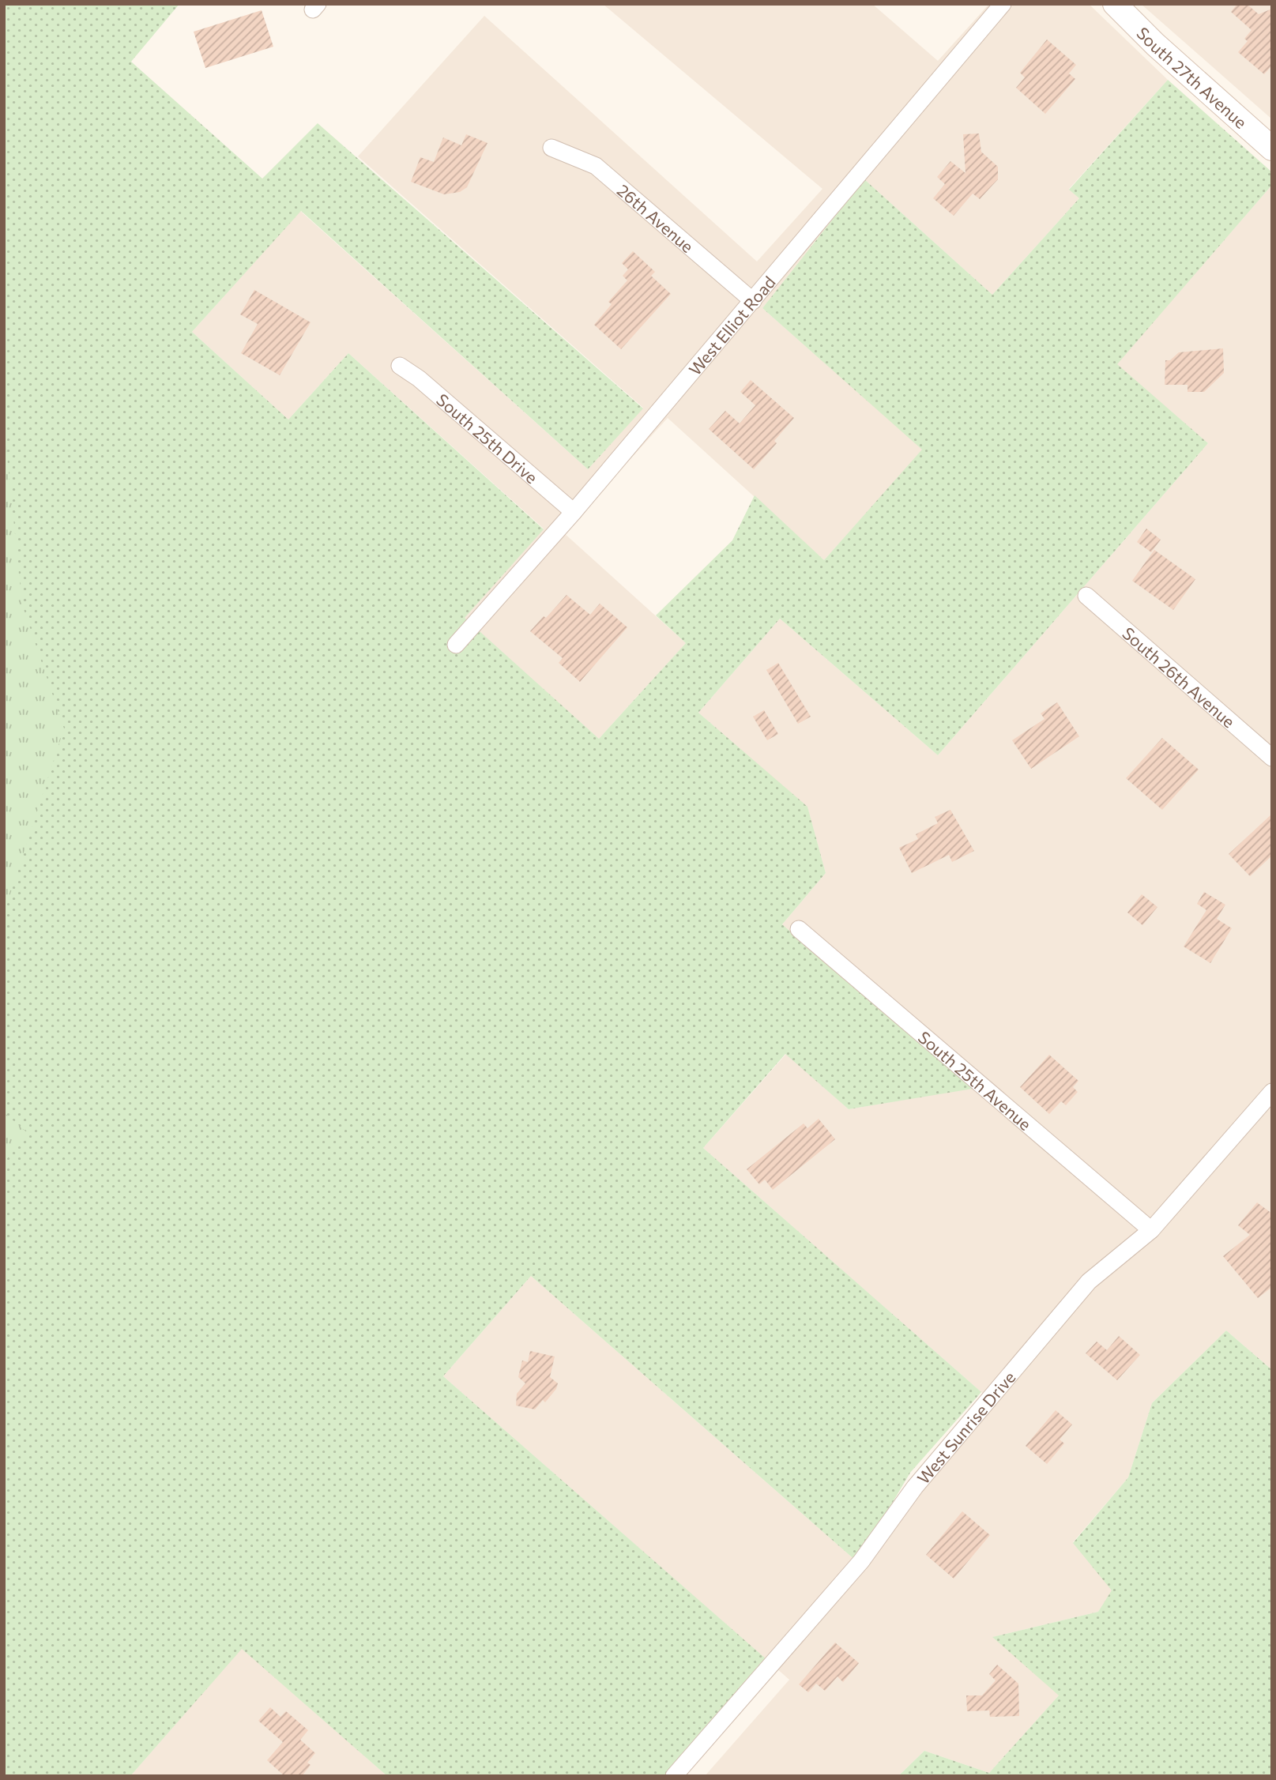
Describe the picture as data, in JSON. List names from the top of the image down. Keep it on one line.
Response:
{"streets":{"street":["South 27th Avenue","26th Avenue","West Elliot Road","South 25th Drive","South 26th Avenue","South 25th Avenue","West Sunrise Drive"]},"crossings":[["26th Avenue","West Elliot Road"],["West Elliot Road","South 25th Drive"],["South 25th Avenue","West Sunrise Drive"]]}
